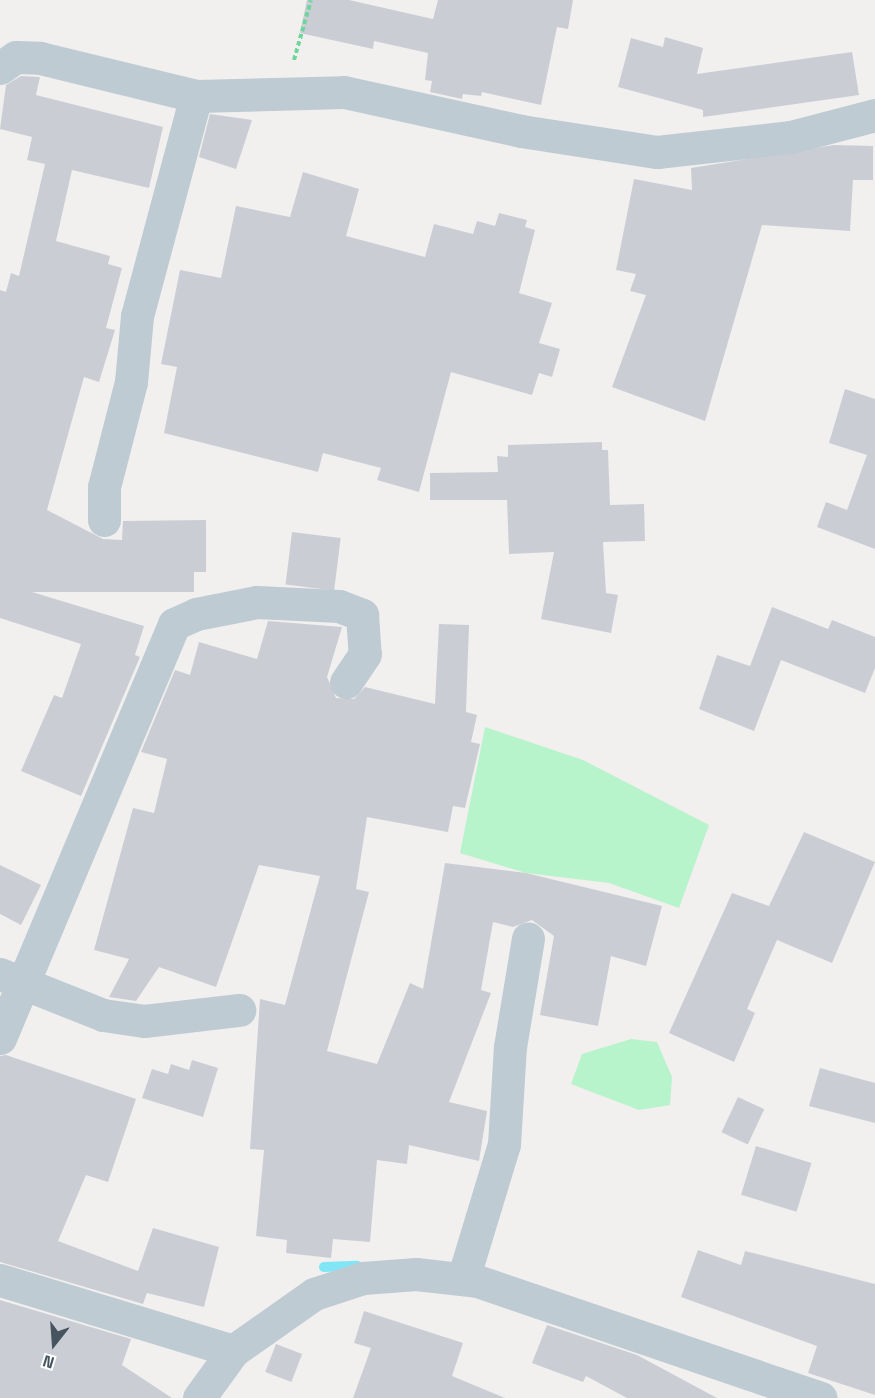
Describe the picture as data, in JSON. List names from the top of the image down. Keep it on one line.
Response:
{"north":"bottom"}
